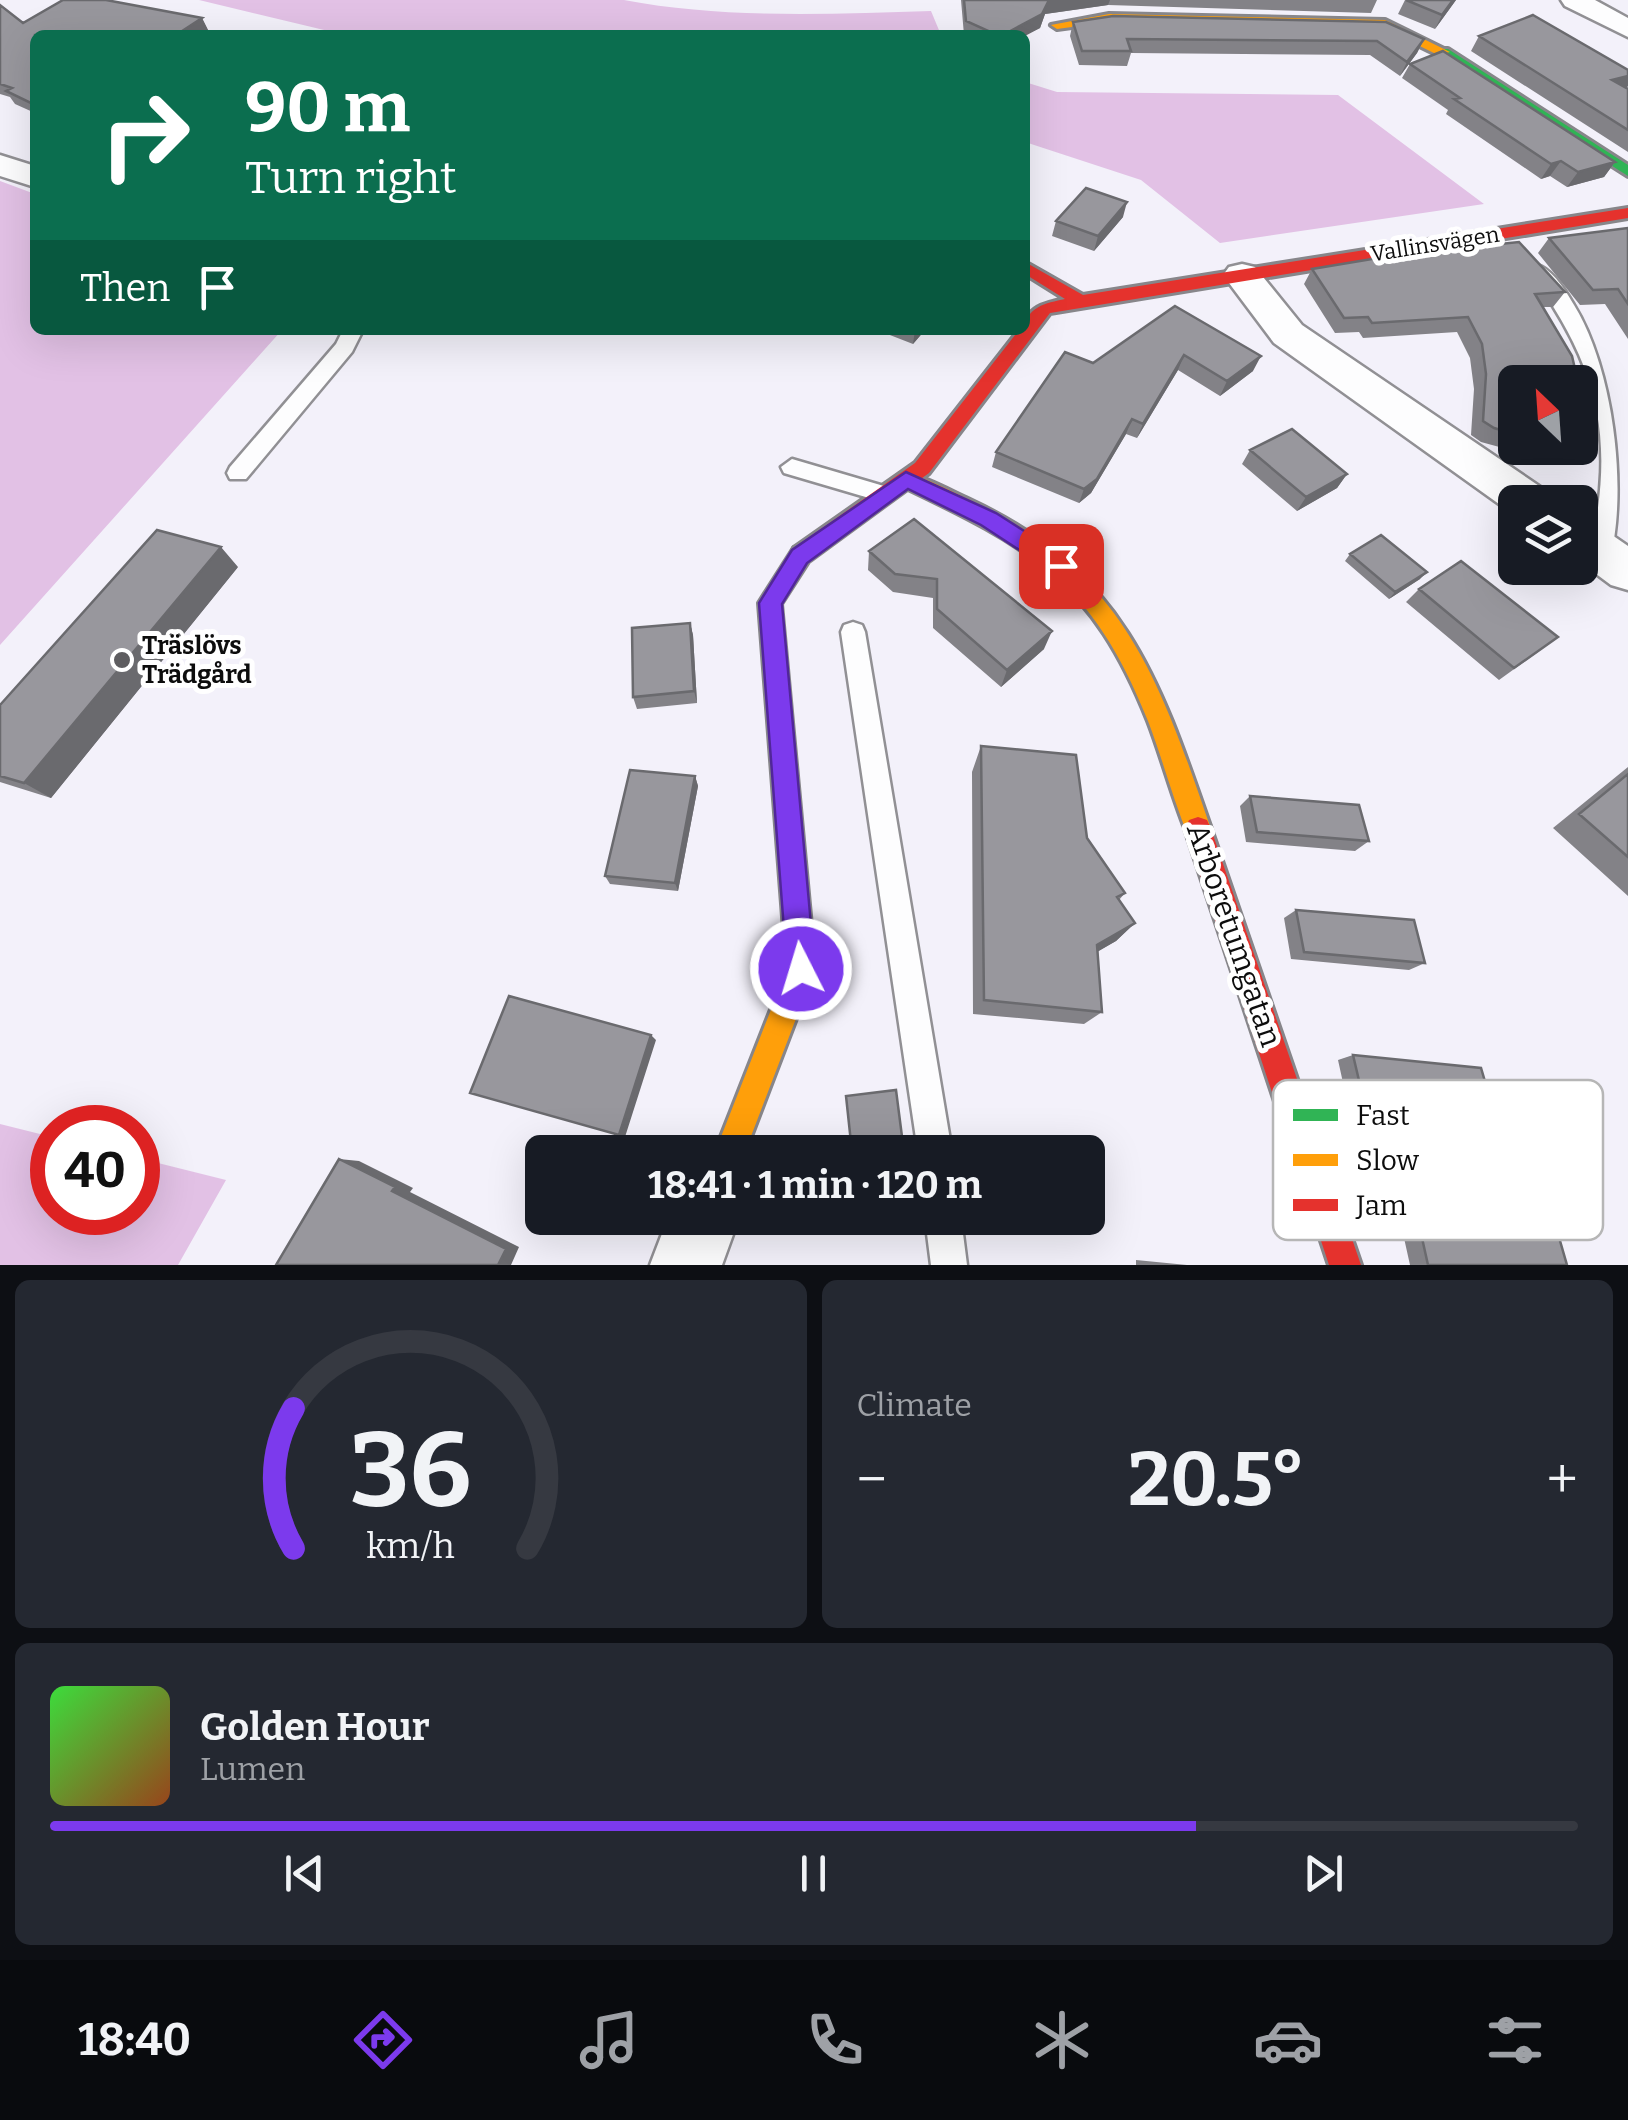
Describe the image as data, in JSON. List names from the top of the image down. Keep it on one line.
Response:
{"streets":{"street":["Vallinsvägen","Arboretumgatan"]},"places":["Träslövs Trädgård"],"legend":["Fast","Slow","Jam"],"north":"top left","page":{"turn":["90 m","Turn right"],"then":"Then","limit":"40","trip":"18:41 · 1 min · 120 m","tile":"Climate","heat":["−","20.5°","+"],"song":["Golden Hour","Lumen"],"tabs":"18:40","gauge":["36","km/h"]}}
